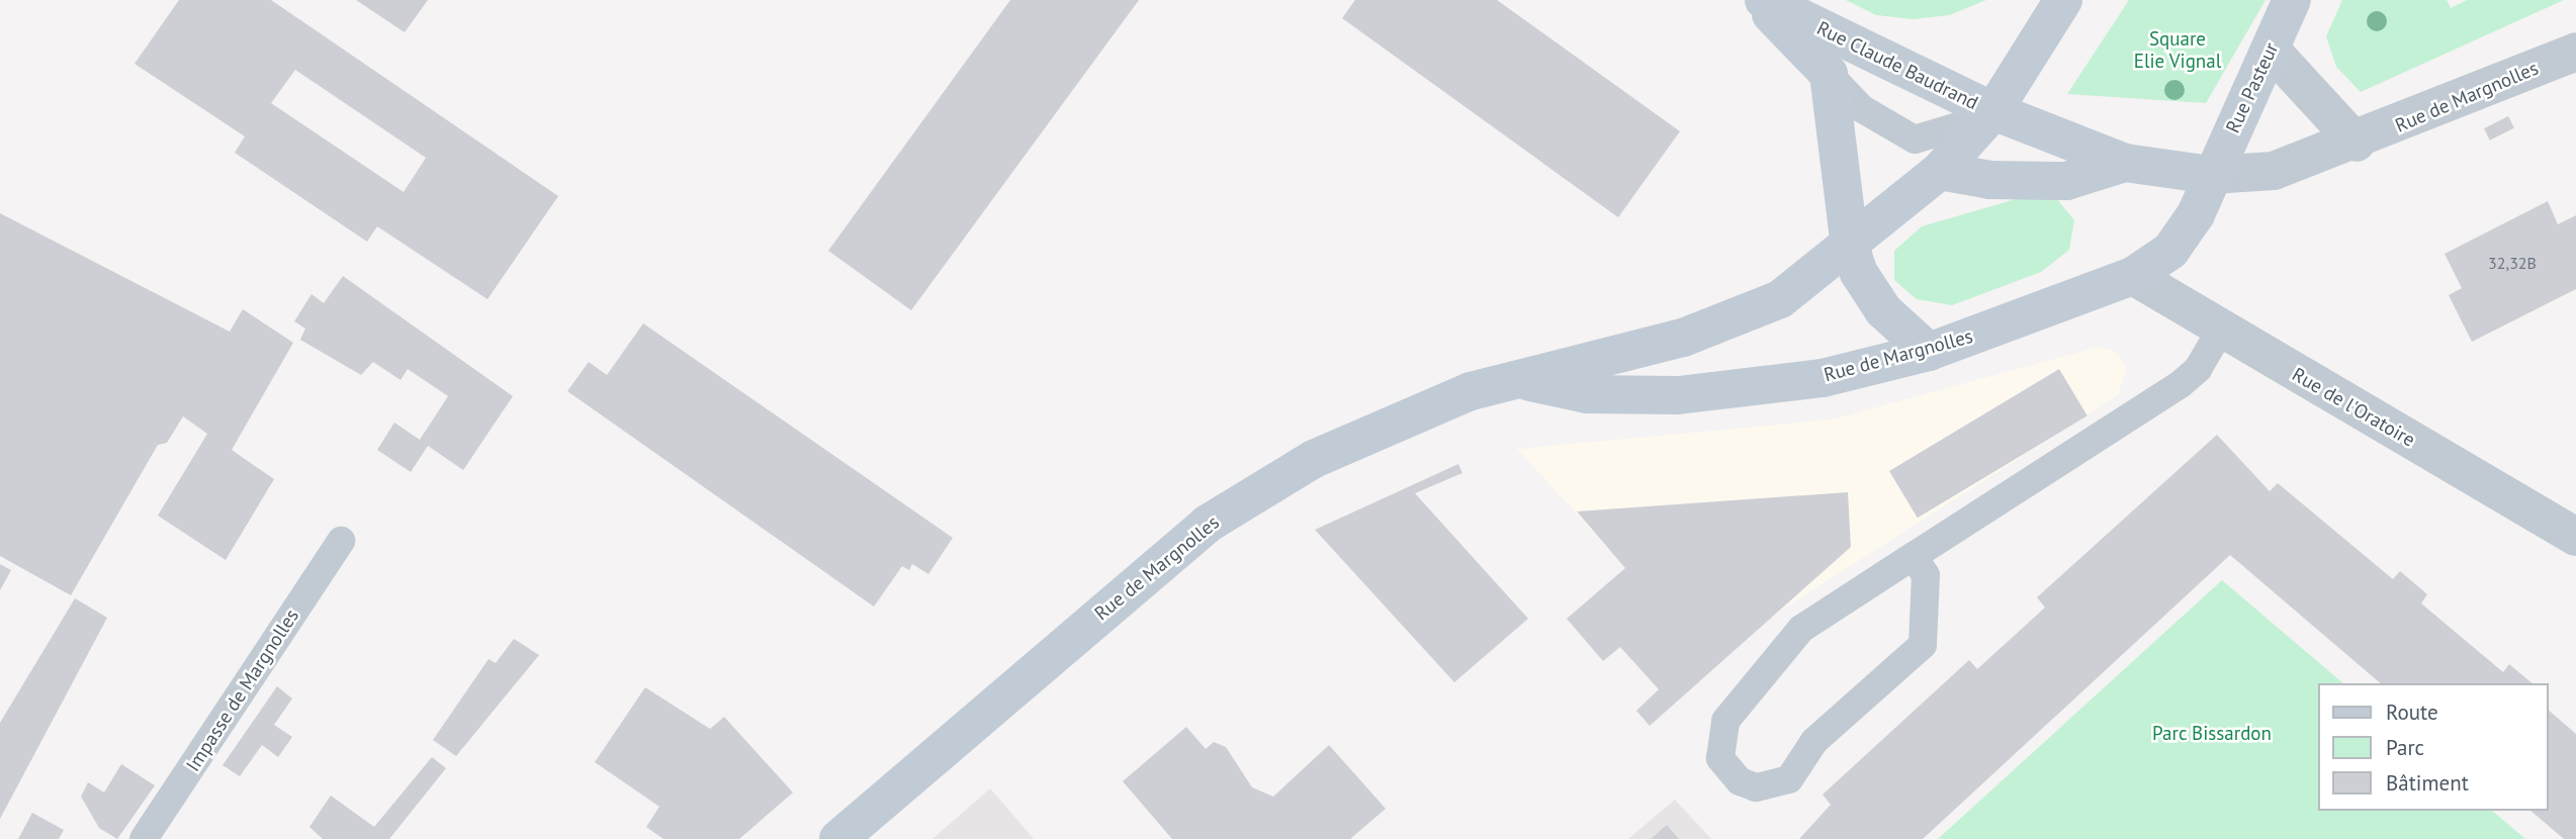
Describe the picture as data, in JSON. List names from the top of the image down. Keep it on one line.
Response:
{"streets":{"street":["Rue Claude Baudrand","Rue Pasteur","Rue de Margnolles","Rue de l'Oratoire"],"lane":["Impasse de Margnolles"]},"crossings":[["Rue Claude Baudrand","Rue de Margnolles"],["Rue Pasteur","Rue de Margnolles"],["Rue de Margnolles","Rue de l'Oratoire"]],"parks":["Square Elie Vignal","Parc Bissardon"],"house_numbers":["32,32B"],"legend":["Route","Parc","Bâtiment"]}
